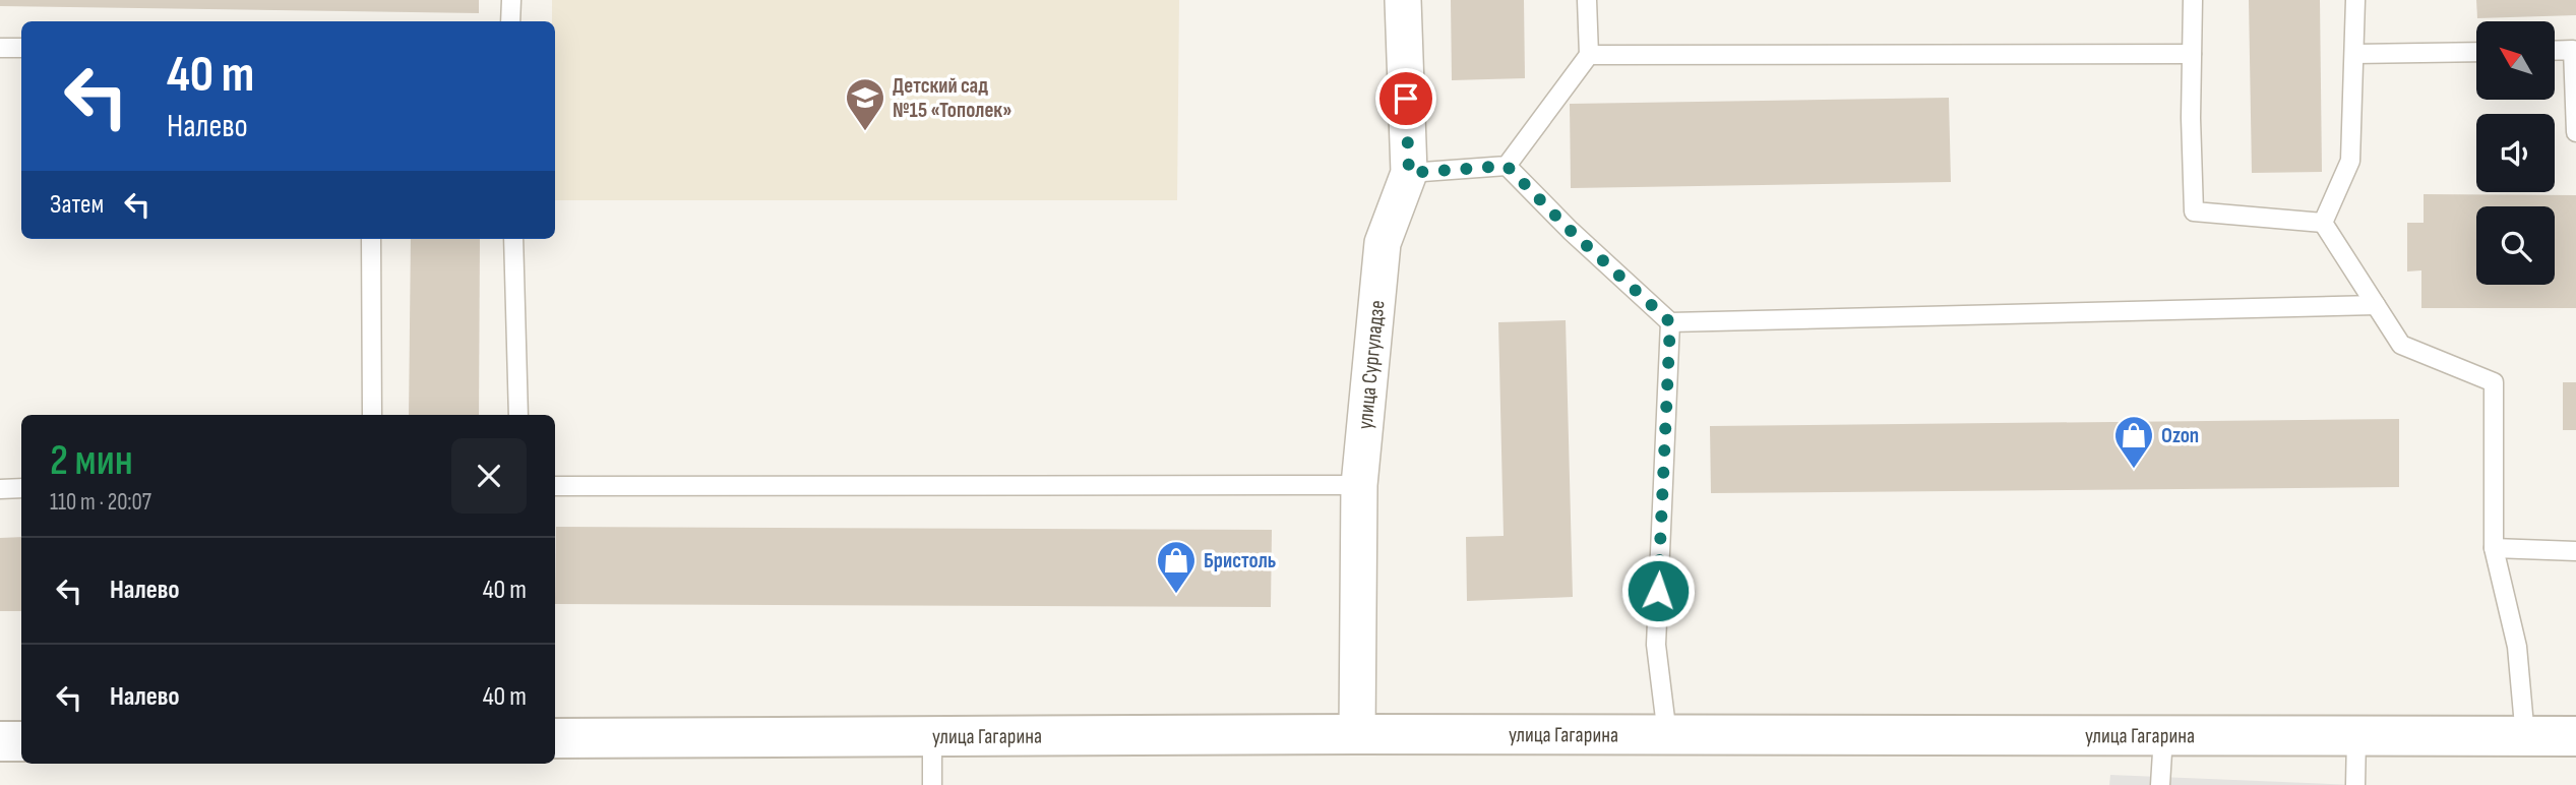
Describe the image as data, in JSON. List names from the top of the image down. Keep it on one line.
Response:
{"streets":{"street":["улица Сургуладзе","улица Гагарина"]},"crossings":[["улица Сургуладзе","улица Гагарина"]],"places":{"school or university":["Детский сад №15 «Тополек»"],"shop":["Ozon","Бристоль"]},"north":"top left","page":{"turn":["40 m","Налево"],"then":"Затем","heading":["2 мин","110 m · 20:07"],"list":[{"name":"Налево","value":"40 m"},{"name":"Налево","value":"40 m"}]}}
